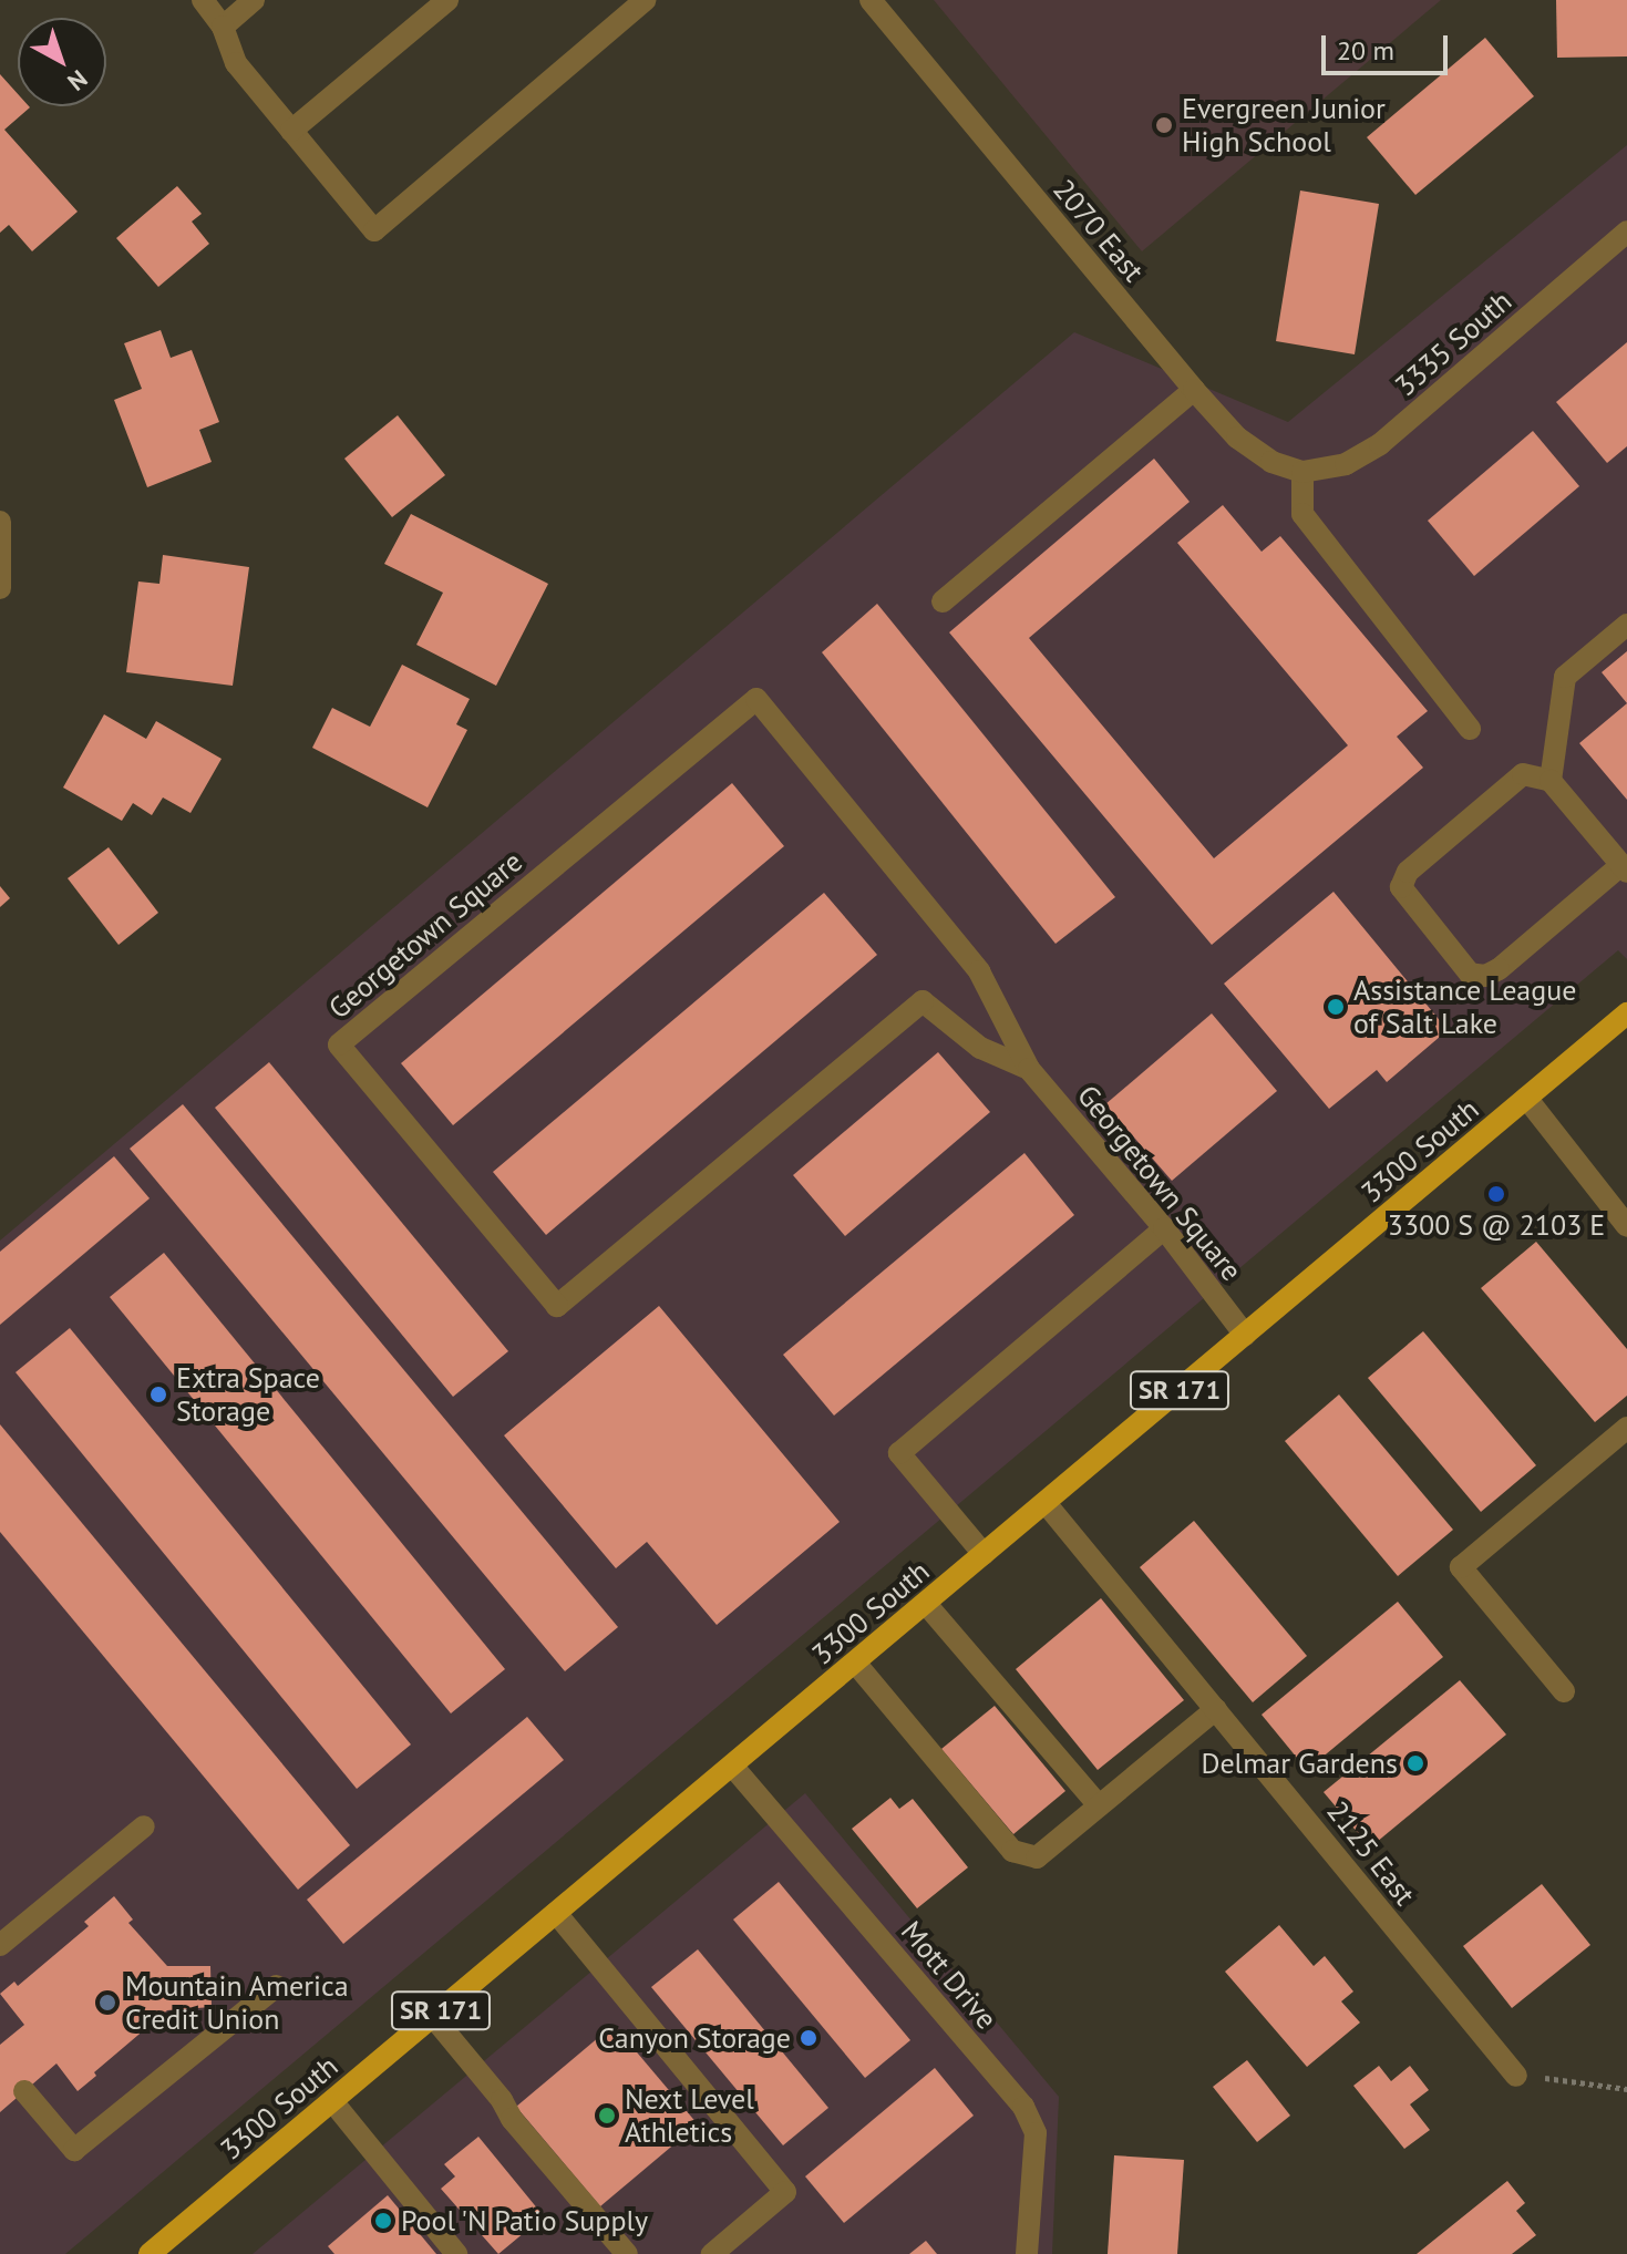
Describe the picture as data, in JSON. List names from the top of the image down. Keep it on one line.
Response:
{"streets":{"main road":["3300 South","SR 171"],"street":["2070 East","3335 South","Georgetown Square","2125 East","Mott Drive"]},"crossings":[["2070 East","3335 South"],["Georgetown Square","3300 South"],["3300 South","2125 East"],["3300 South","Mott Drive"]],"places":["Evergreen Junior High School","Assistance League of Salt Lake","3300 S @ 2103 E","Extra Space Storage","Delmar Gardens","Mountain America Credit Union","Canyon Storage","Next Level Athletics","Pool 'N Patio Supply"],"scale_bar":"20 m","north":"bottom right"}
